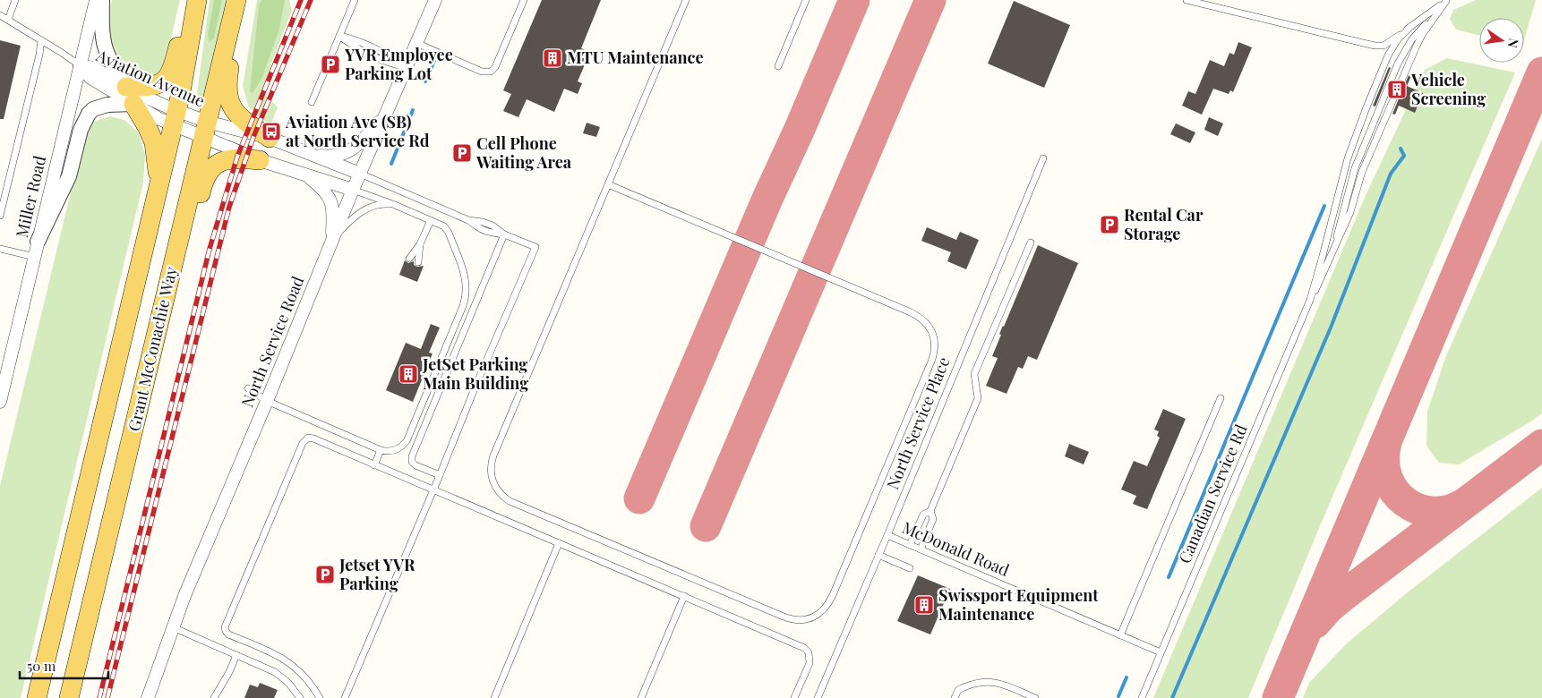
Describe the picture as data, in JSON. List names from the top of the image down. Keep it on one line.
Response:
{"streets":{"main road":["Grant McConachie Way"],"street":["Aviation Avenue","Miller Road","North Service Road"],"lane":["North Service Place","Canadian Service Rd","McDonald Road"]},"crossings":[["Aviation Avenue","Miller Road"],["Aviation Avenue","North Service Road"],["Aviation Avenue","Grant McConachie Way"],["North Service Place","McDonald Road"],["Canadian Service Rd","McDonald Road"]],"places":{"building":["MTU Maintenance","Vehicle Screening","JetSet Parking Main Building","Swissport Equipment Maintenance"],"parking":["YVR Employee Parking Lot","Cell Phone Waiting Area","Rental Car Storage","Jetset YVR Parking"],"bus stop":["Aviation Ave (SB) at North Service Rd"]},"scale_bar":"50 m","north":"right"}
